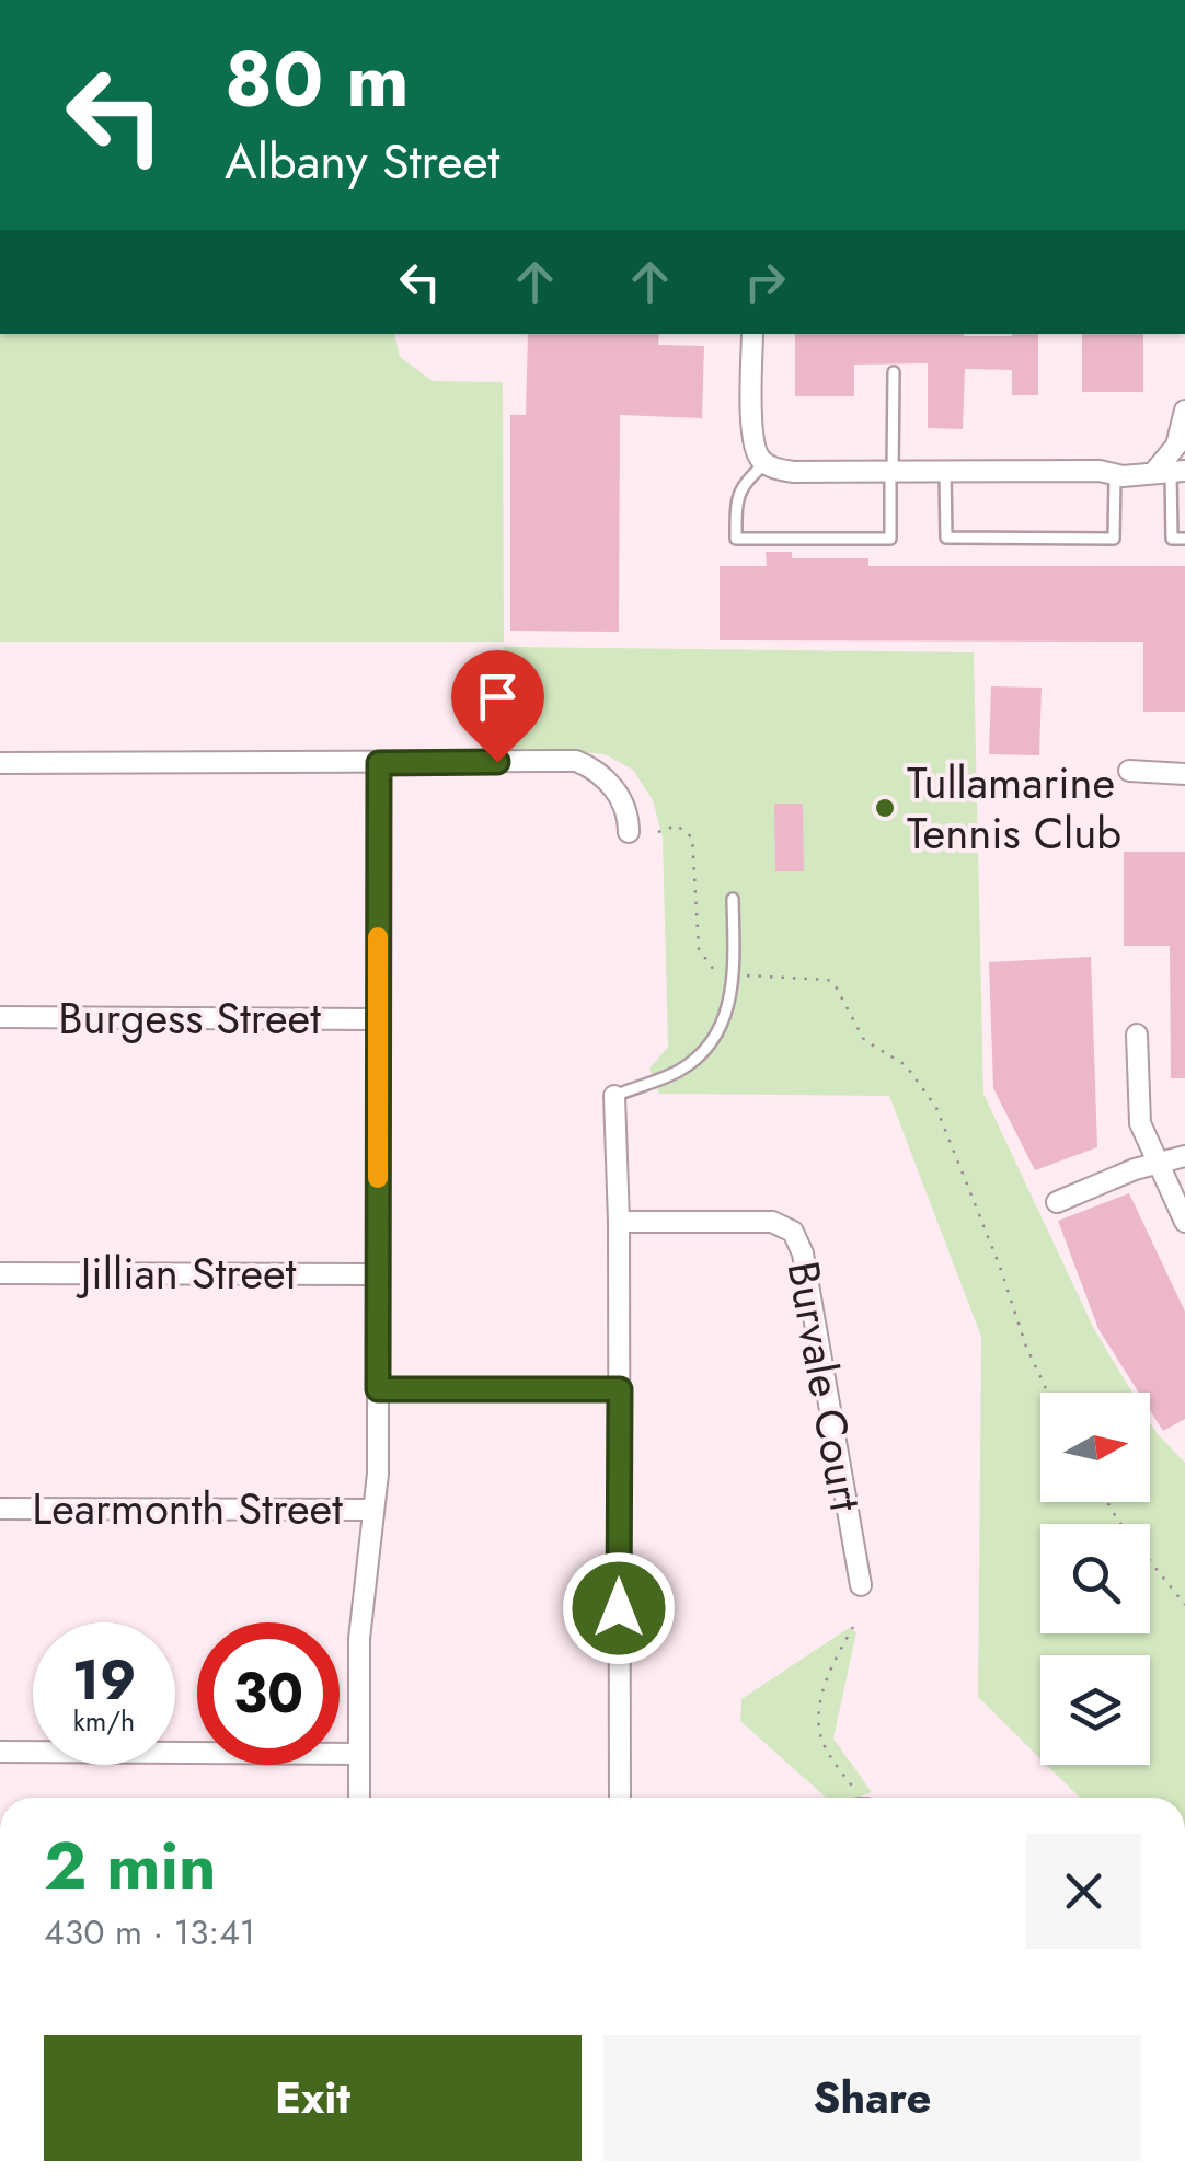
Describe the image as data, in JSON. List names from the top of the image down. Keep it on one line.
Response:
{"streets":{"street":["Burgess Street","Jillian Street","Burvale Court","Learmonth Street"]},"places":["Tullamarine Tennis Club"],"north":"right","page":{"turn":["80 m","Albany Street"],"speed":"19 km/h","limit":"30","heading":["2 min","430 m · 13:41"],"buttons":["Exit","Share"]}}
